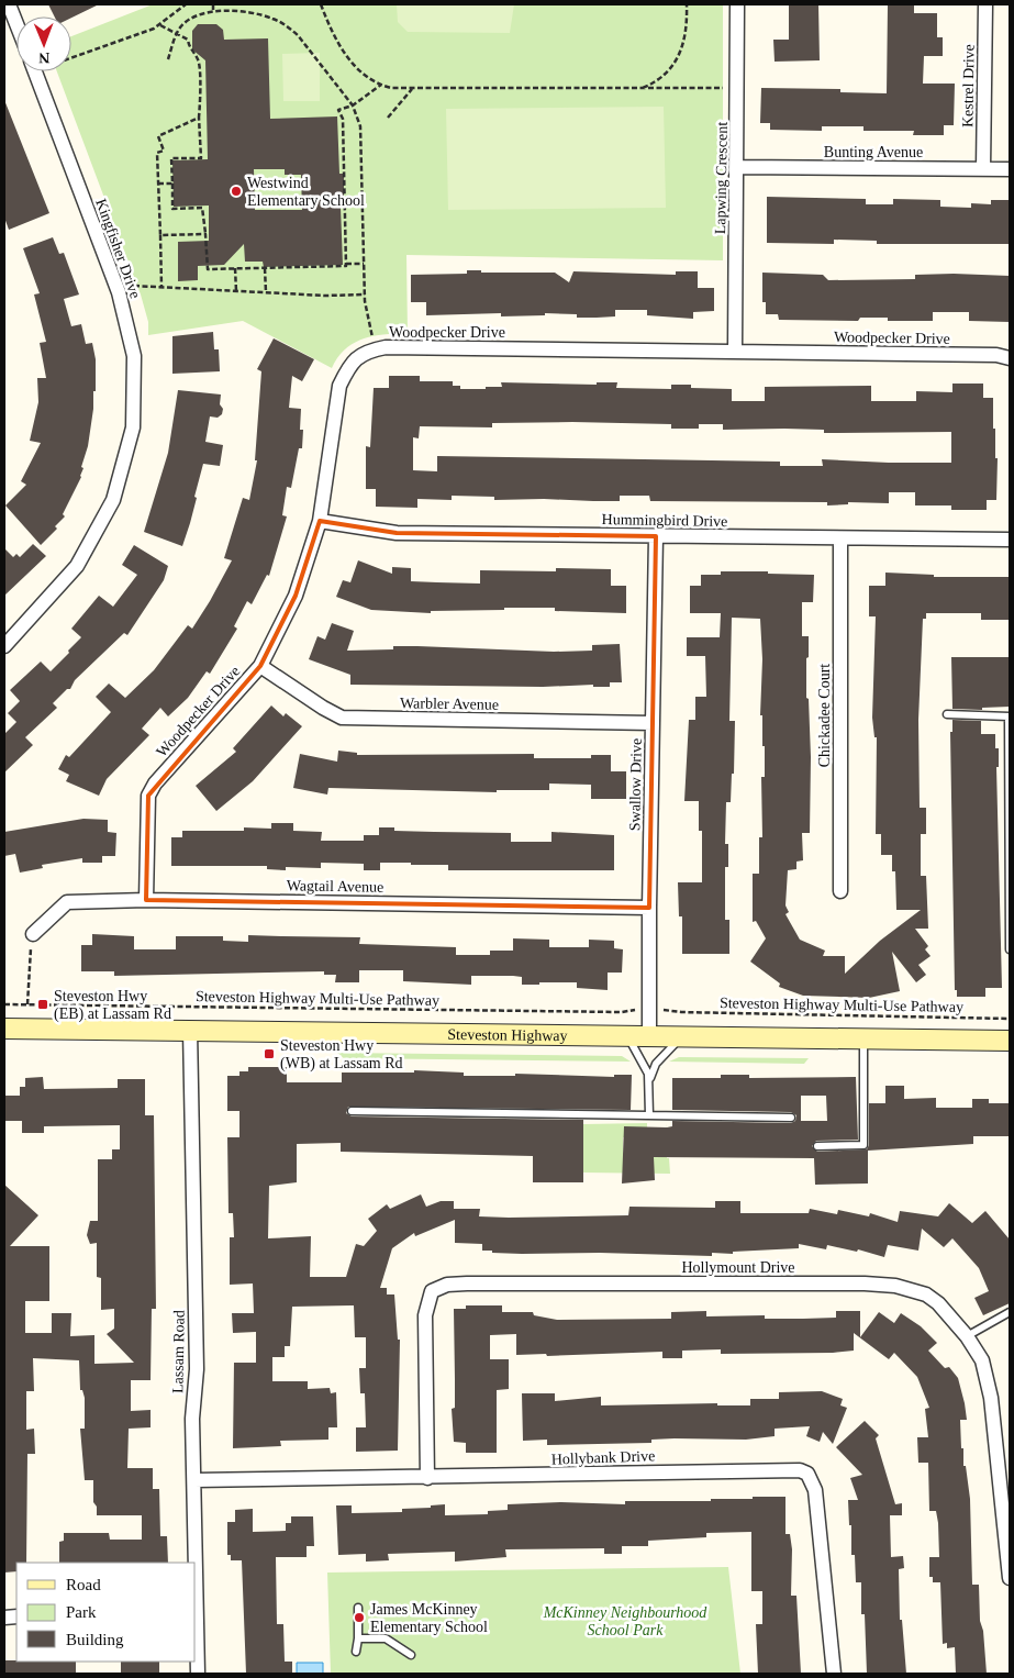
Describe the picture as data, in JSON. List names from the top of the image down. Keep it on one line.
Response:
{"streets":{"main road":["Steveston Highway"],"street":["Kestrel Drive","Bunting Avenue","Lapwing Crescent","Kingfisher Drive","Woodpecker Drive","Hummingbird Drive","Warbler Avenue","Chickadee Court","Swallow Drive","Wagtail Avenue","Hollymount Drive","Lassam Road","Hollybank Drive"],"path":["Steveston Highway Multi-Use Pathway"]},"crossings":[["Kestrel Drive","Bunting Avenue"],["Bunting Avenue","Lapwing Crescent"],["Lapwing Crescent","Woodpecker Drive"],["Woodpecker Drive","Hummingbird Drive"],["Woodpecker Drive","Warbler Avenue"],["Woodpecker Drive","Wagtail Avenue"],["Hummingbird Drive","Chickadee Court"],["Hummingbird Drive","Swallow Drive"],["Warbler Avenue","Swallow Drive"],["Swallow Drive","Wagtail Avenue"],["Swallow Drive","Steveston Highway"],["Steveston Highway","Lassam Road"],["Hollymount Drive","Hollybank Drive"],["Lassam Road","Hollybank Drive"]],"parks":["McKinney Neighbourhood School Park"],"places":{"other":["Westwind Elementary School","James McKinney Elementary School"],"transit":["Steveston Hwy (EB) at Lassam Rd","Steveston Hwy (WB) at Lassam Rd"]},"legend":["Road","Park","Building"],"north":"bottom"}
